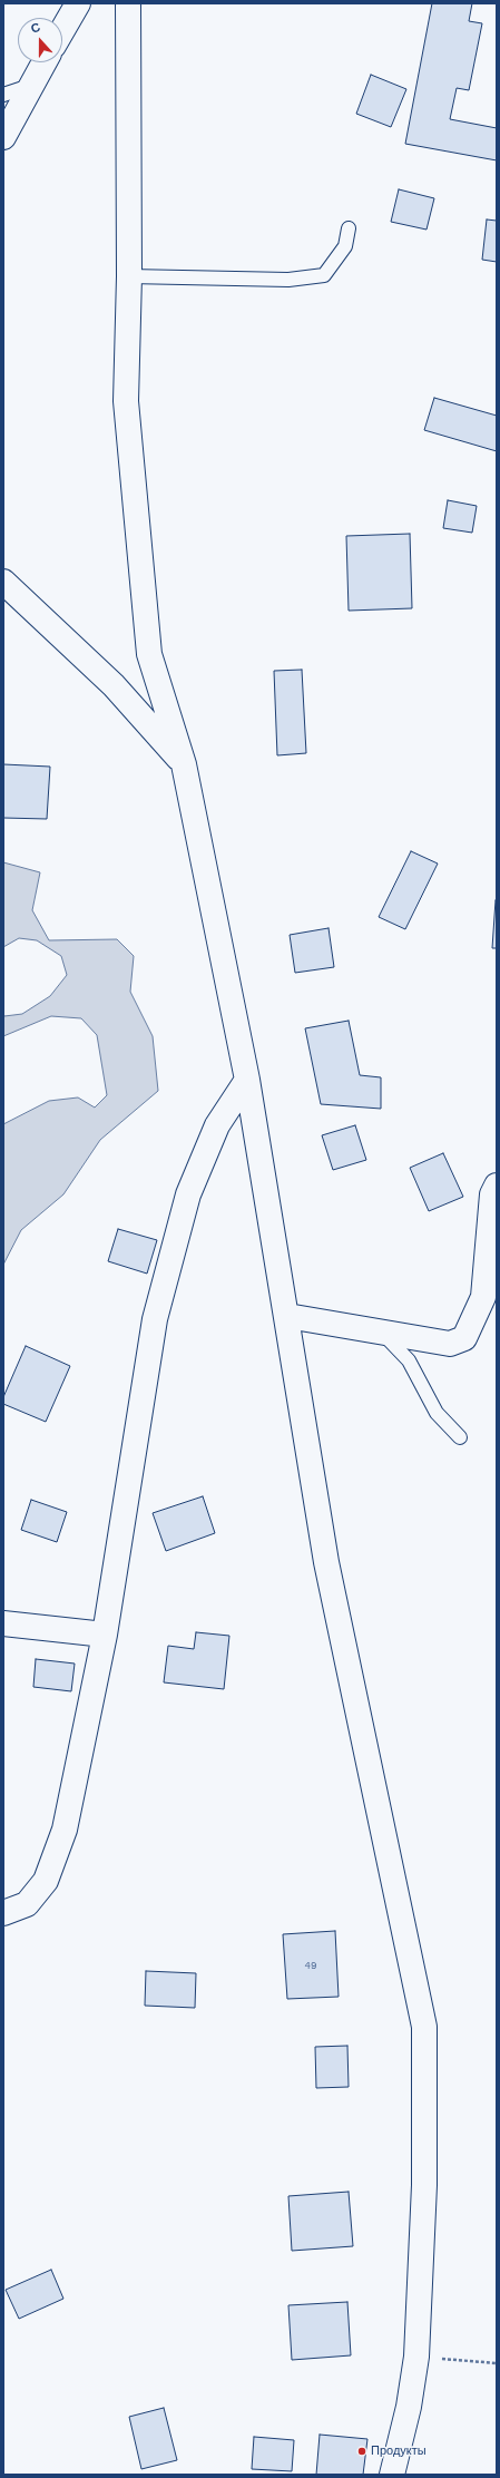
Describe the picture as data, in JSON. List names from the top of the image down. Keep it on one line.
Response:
{"places":["Продукты"],"house_numbers":["49"],"north":"top"}
